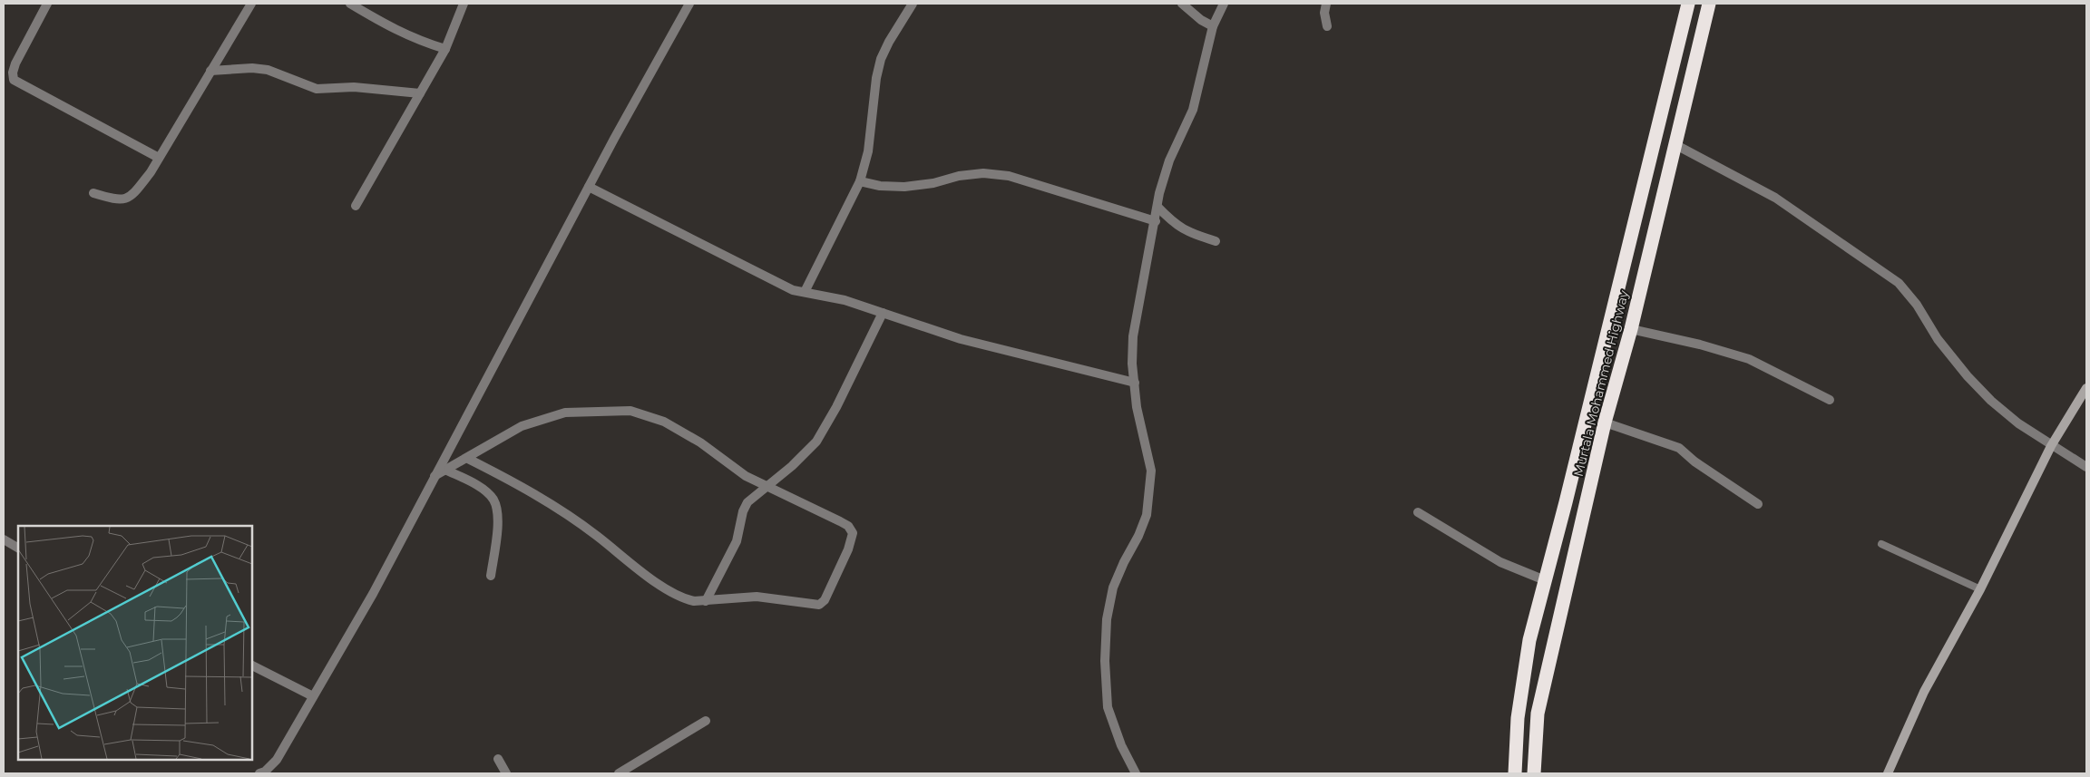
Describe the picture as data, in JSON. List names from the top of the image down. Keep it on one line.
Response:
{"streets":{"highway":["Murtala Mohammed Highway"]}}
